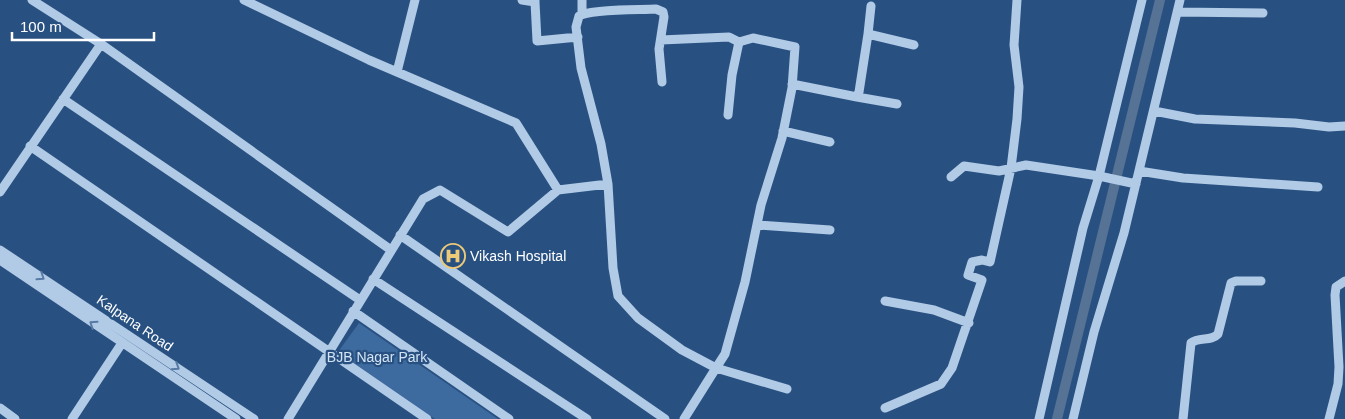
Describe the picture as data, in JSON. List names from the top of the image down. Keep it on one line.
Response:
{"streets":{"street":["Kalpana Road"]},"parks":["BJB Nagar Park"],"places":{"hospital":["Vikash Hospital"]},"scale_bar":"100 m"}
